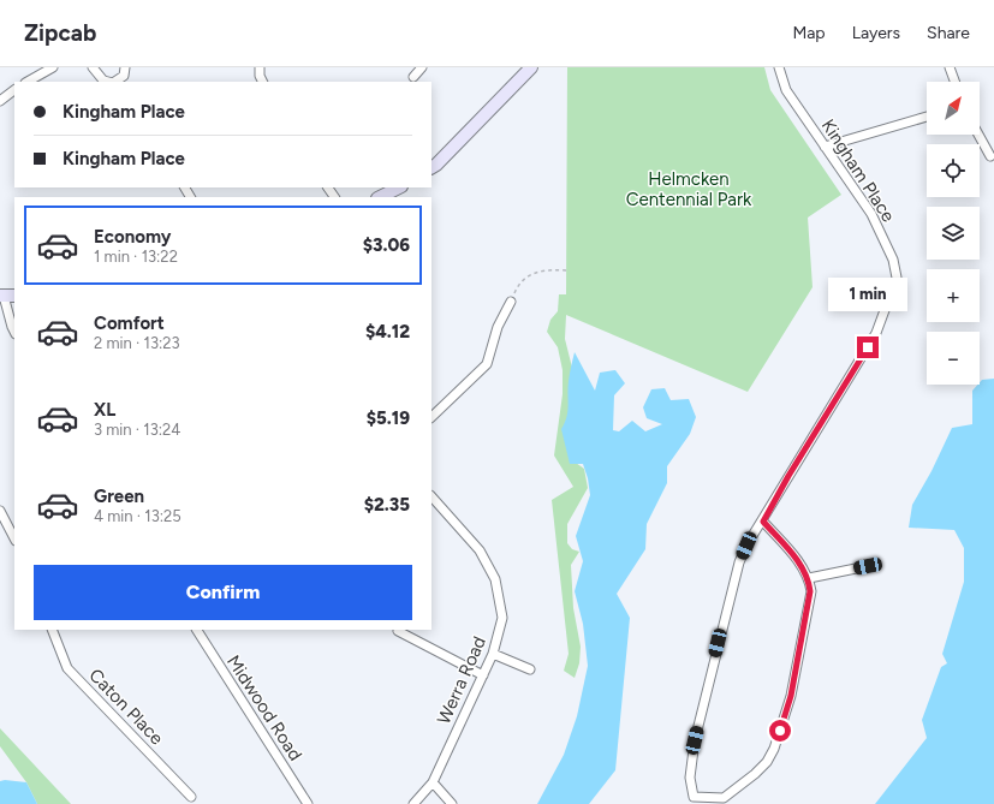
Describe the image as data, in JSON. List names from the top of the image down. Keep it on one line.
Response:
{"streets":{"street":["Kingham Place","Werra Road","Caton Place","Midwood Road"]},"parks":["Helmcken Centennial Park"],"north":"top right","page":{"header":"Zipcab","nav":["Map","Layers","Share"],"map_buttons":["+","−"],"banner":["Kingham Place","Kingham Place"],"list":[{"name":"Economy","note":"1 min · 13:22","value":"$3.06"},{"name":"Comfort","note":"2 min · 13:23","value":"$4.12"},{"name":"XL","note":"3 min · 13:24","value":"$5.19"},{"name":"Green","note":"4 min · 13:25","value":"$2.35"}],"bubble":"1 min","buttons":"Confirm"}}
